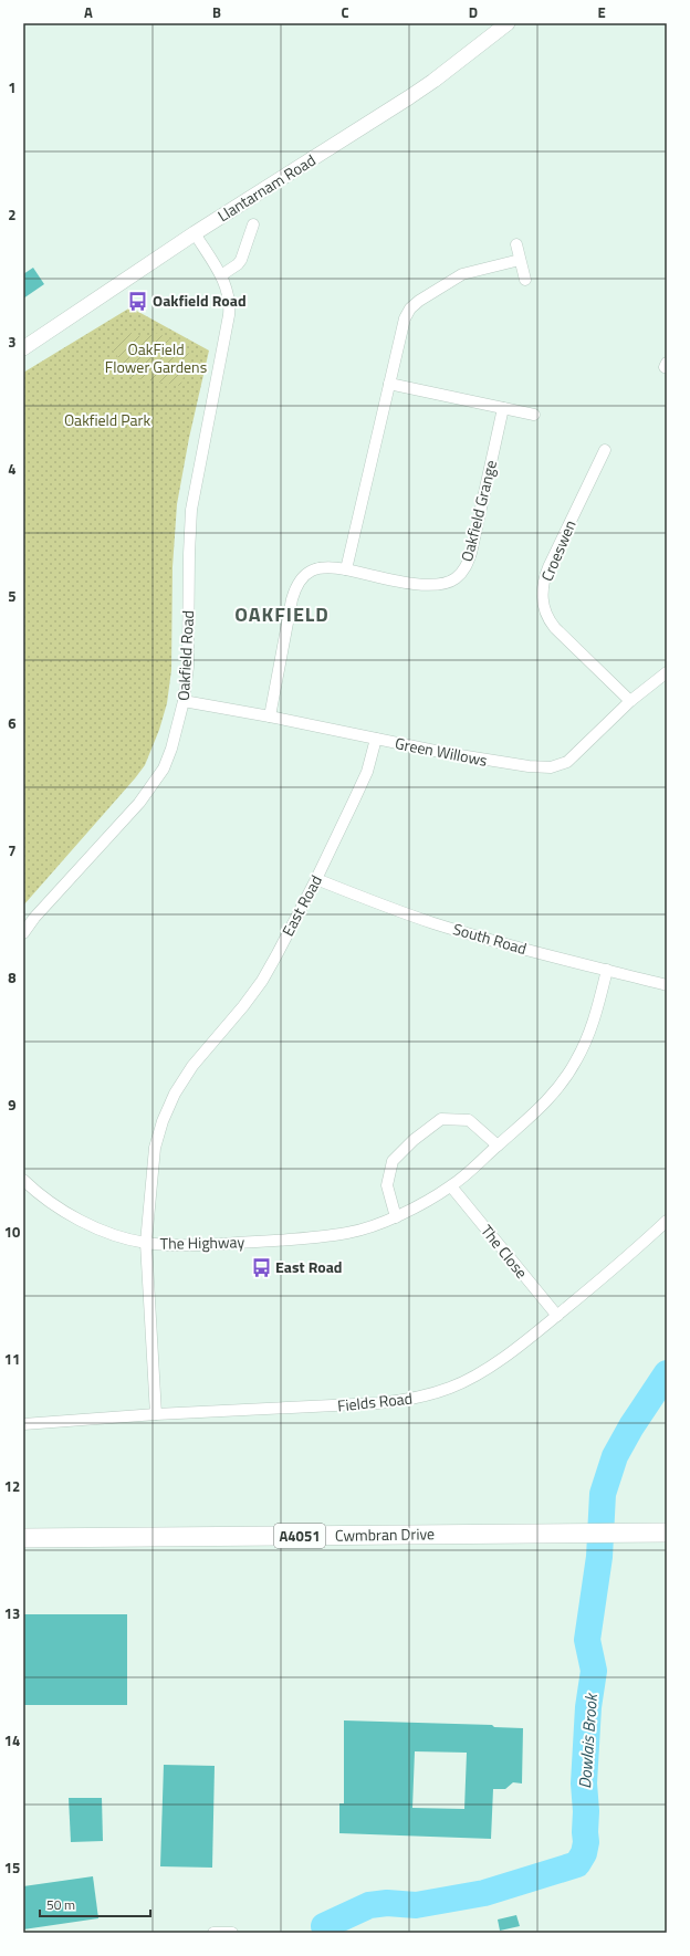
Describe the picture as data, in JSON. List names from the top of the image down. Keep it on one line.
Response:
{"streets":{"main road":["Cwmbran Drive","A4051"],"street":["Llantarnam Road","Oakfield Grange","Croeswen","Oakfield Road","Green Willows","East Road","South Road","The Highway","The Close","Fields Road"]},"crossings":[["Llantarnam Road","Oakfield Road"],["Oakfield Grange","Green Willows"],["Croeswen","Green Willows"],["Oakfield Road","Green Willows"],["Green Willows","East Road"],["East Road","South Road"],["East Road","The Highway"],["East Road","Fields Road"],["South Road","The Highway"],["The Highway","The Close"],["The Close","Fields Road"]],"districts":["OAKFIELD"],"water":["Dowlais Brook"],"parks":["OakField Flower Gardens","Oakfield Park"],"places":{"bus stop":["Oakfield Road","East Road"]},"scale_bar":"50 m","grid":{"columns":["A","B","C","D","E"],"rows":["1","2","3","4","5","6","7","8","9","10","11","12","13","14","15"]}}
